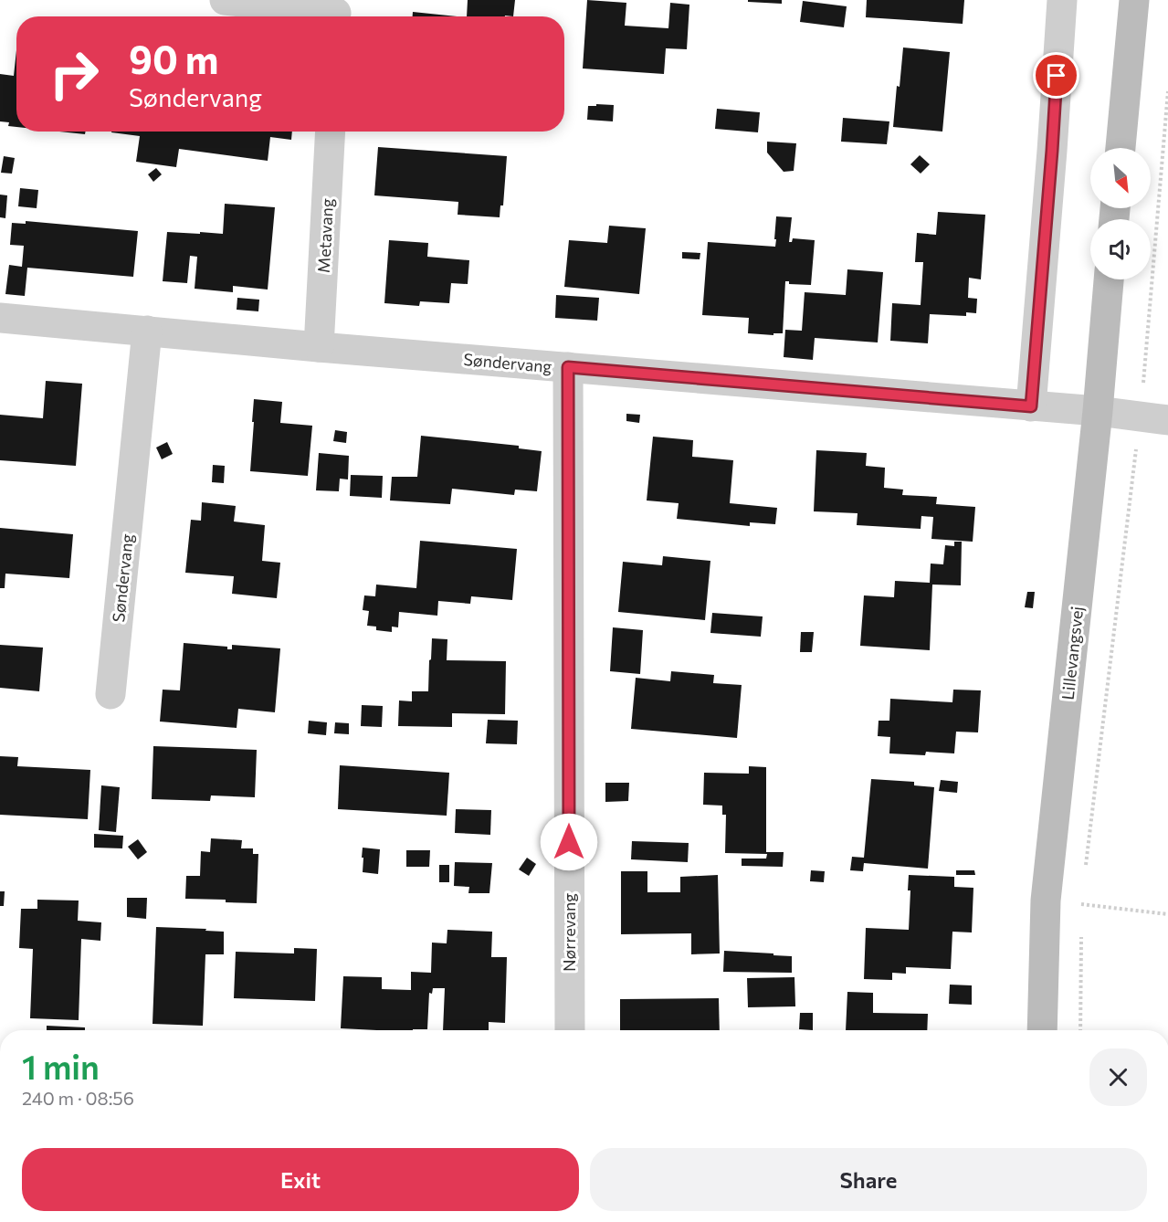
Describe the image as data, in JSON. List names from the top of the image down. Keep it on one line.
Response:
{"streets":{"street":["Metavang","Søndervang","Lillevangsvej","Nørrevang"]},"crossings":[["Metavang","Søndervang"],["Søndervang","Lillevangsvej"],["Søndervang","Nørrevang"]],"north":"bottom right","page":{"turn":["90 m","Søndervang"],"heading":["1 min","240 m · 08:56"],"buttons":["Exit","Share"]}}
